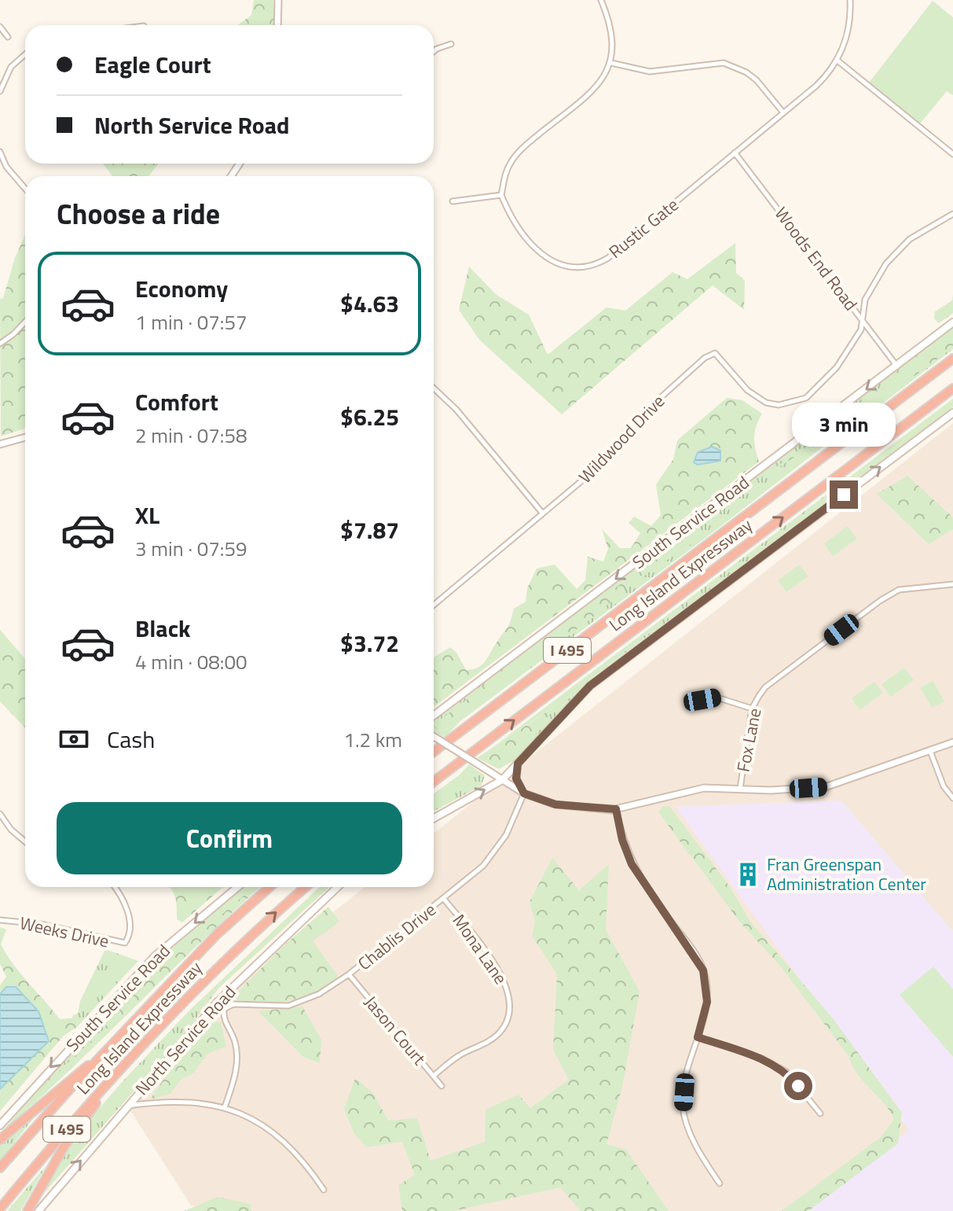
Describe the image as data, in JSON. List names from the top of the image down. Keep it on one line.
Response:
{"streets":{"highway":["Long Island Expressway","I 495"],"main road":["South Service Road","North Service Road"],"street":["Rustic Gate","Woods End Road","Wildwood Drive","Fox Lane","Weeks Drive","Chablis Drive","Mona Lane","Jason Court"]},"crossings":[["Rustic Gate","Woods End Road"],["Woods End Road","Wildwood Drive"],["Woods End Road","South Service Road"],["Chablis Drive","Mona Lane"],["Chablis Drive","Jason Court"],["Mona Lane","Jason Court"]],"one_way":["South Service Road"],"places":{"building":["Fran Greenspan Administration Center"]},"page":{"banner":["Eagle Court","North Service Road"],"heading":"Choose a ride","list":[{"name":"Economy","note":"1 min · 07:57","value":"$4.63"},{"name":"Comfort","note":"2 min · 07:58","value":"$6.25"},{"name":"XL","note":"3 min · 07:59","value":"$7.87"},{"name":"Black","note":"4 min · 08:00","value":"$3.72"}],"bubble":"3 min","pay":["Cash","1.2 km"],"buttons":"Confirm"}}
